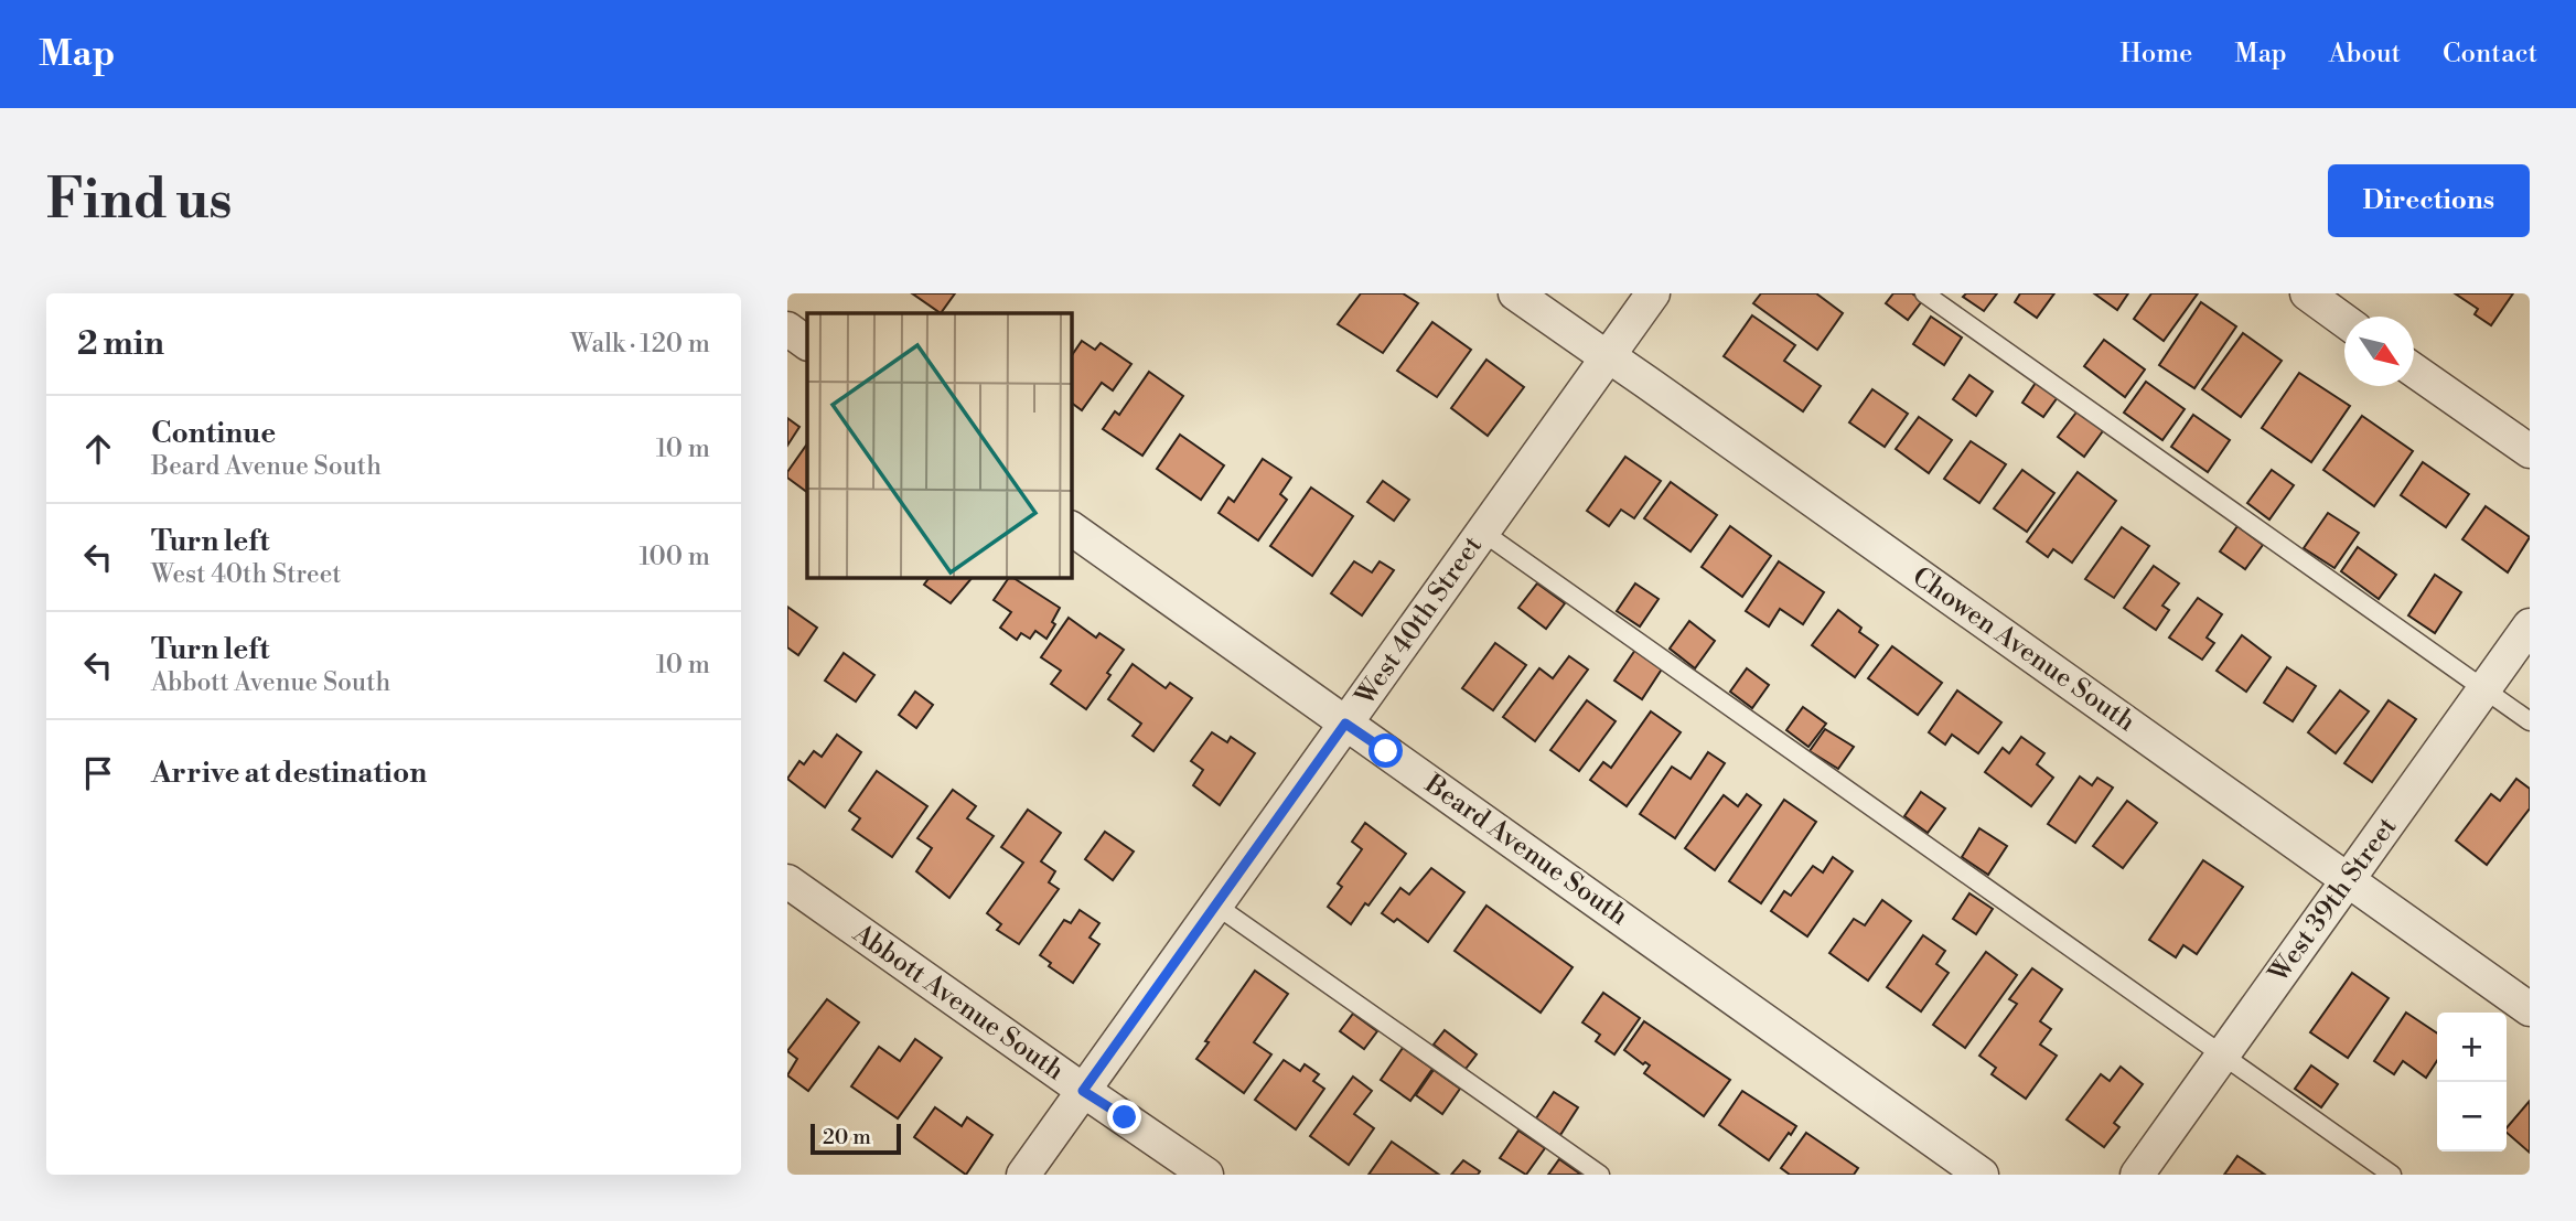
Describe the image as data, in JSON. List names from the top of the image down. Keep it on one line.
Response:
{"streets":{"street":["West 40th Street","Chowen Avenue South","Beard Avenue South","West 39th Street","Abbott Avenue South"]},"crossings":[["West 40th Street","Chowen Avenue South"],["West 40th Street","Beard Avenue South"],["West 40th Street","Abbott Avenue South"],["Chowen Avenue South","West 39th Street"]],"scale_bar":"20 m","north":"bottom right","page":{"header":"Map","nav":["Home","Map","About","Contact"],"buttons":"Directions","title":"Find us","heading":["2 min","Walk · 120 m"],"list":[["Continue","Beard Avenue South","10 m"],["Turn left","West 40th Street","100 m"],["Turn left","Abbott Avenue South","10 m"],"Arrive at destination"],"map_buttons":["+","−"],"scale":"20 m"}}
